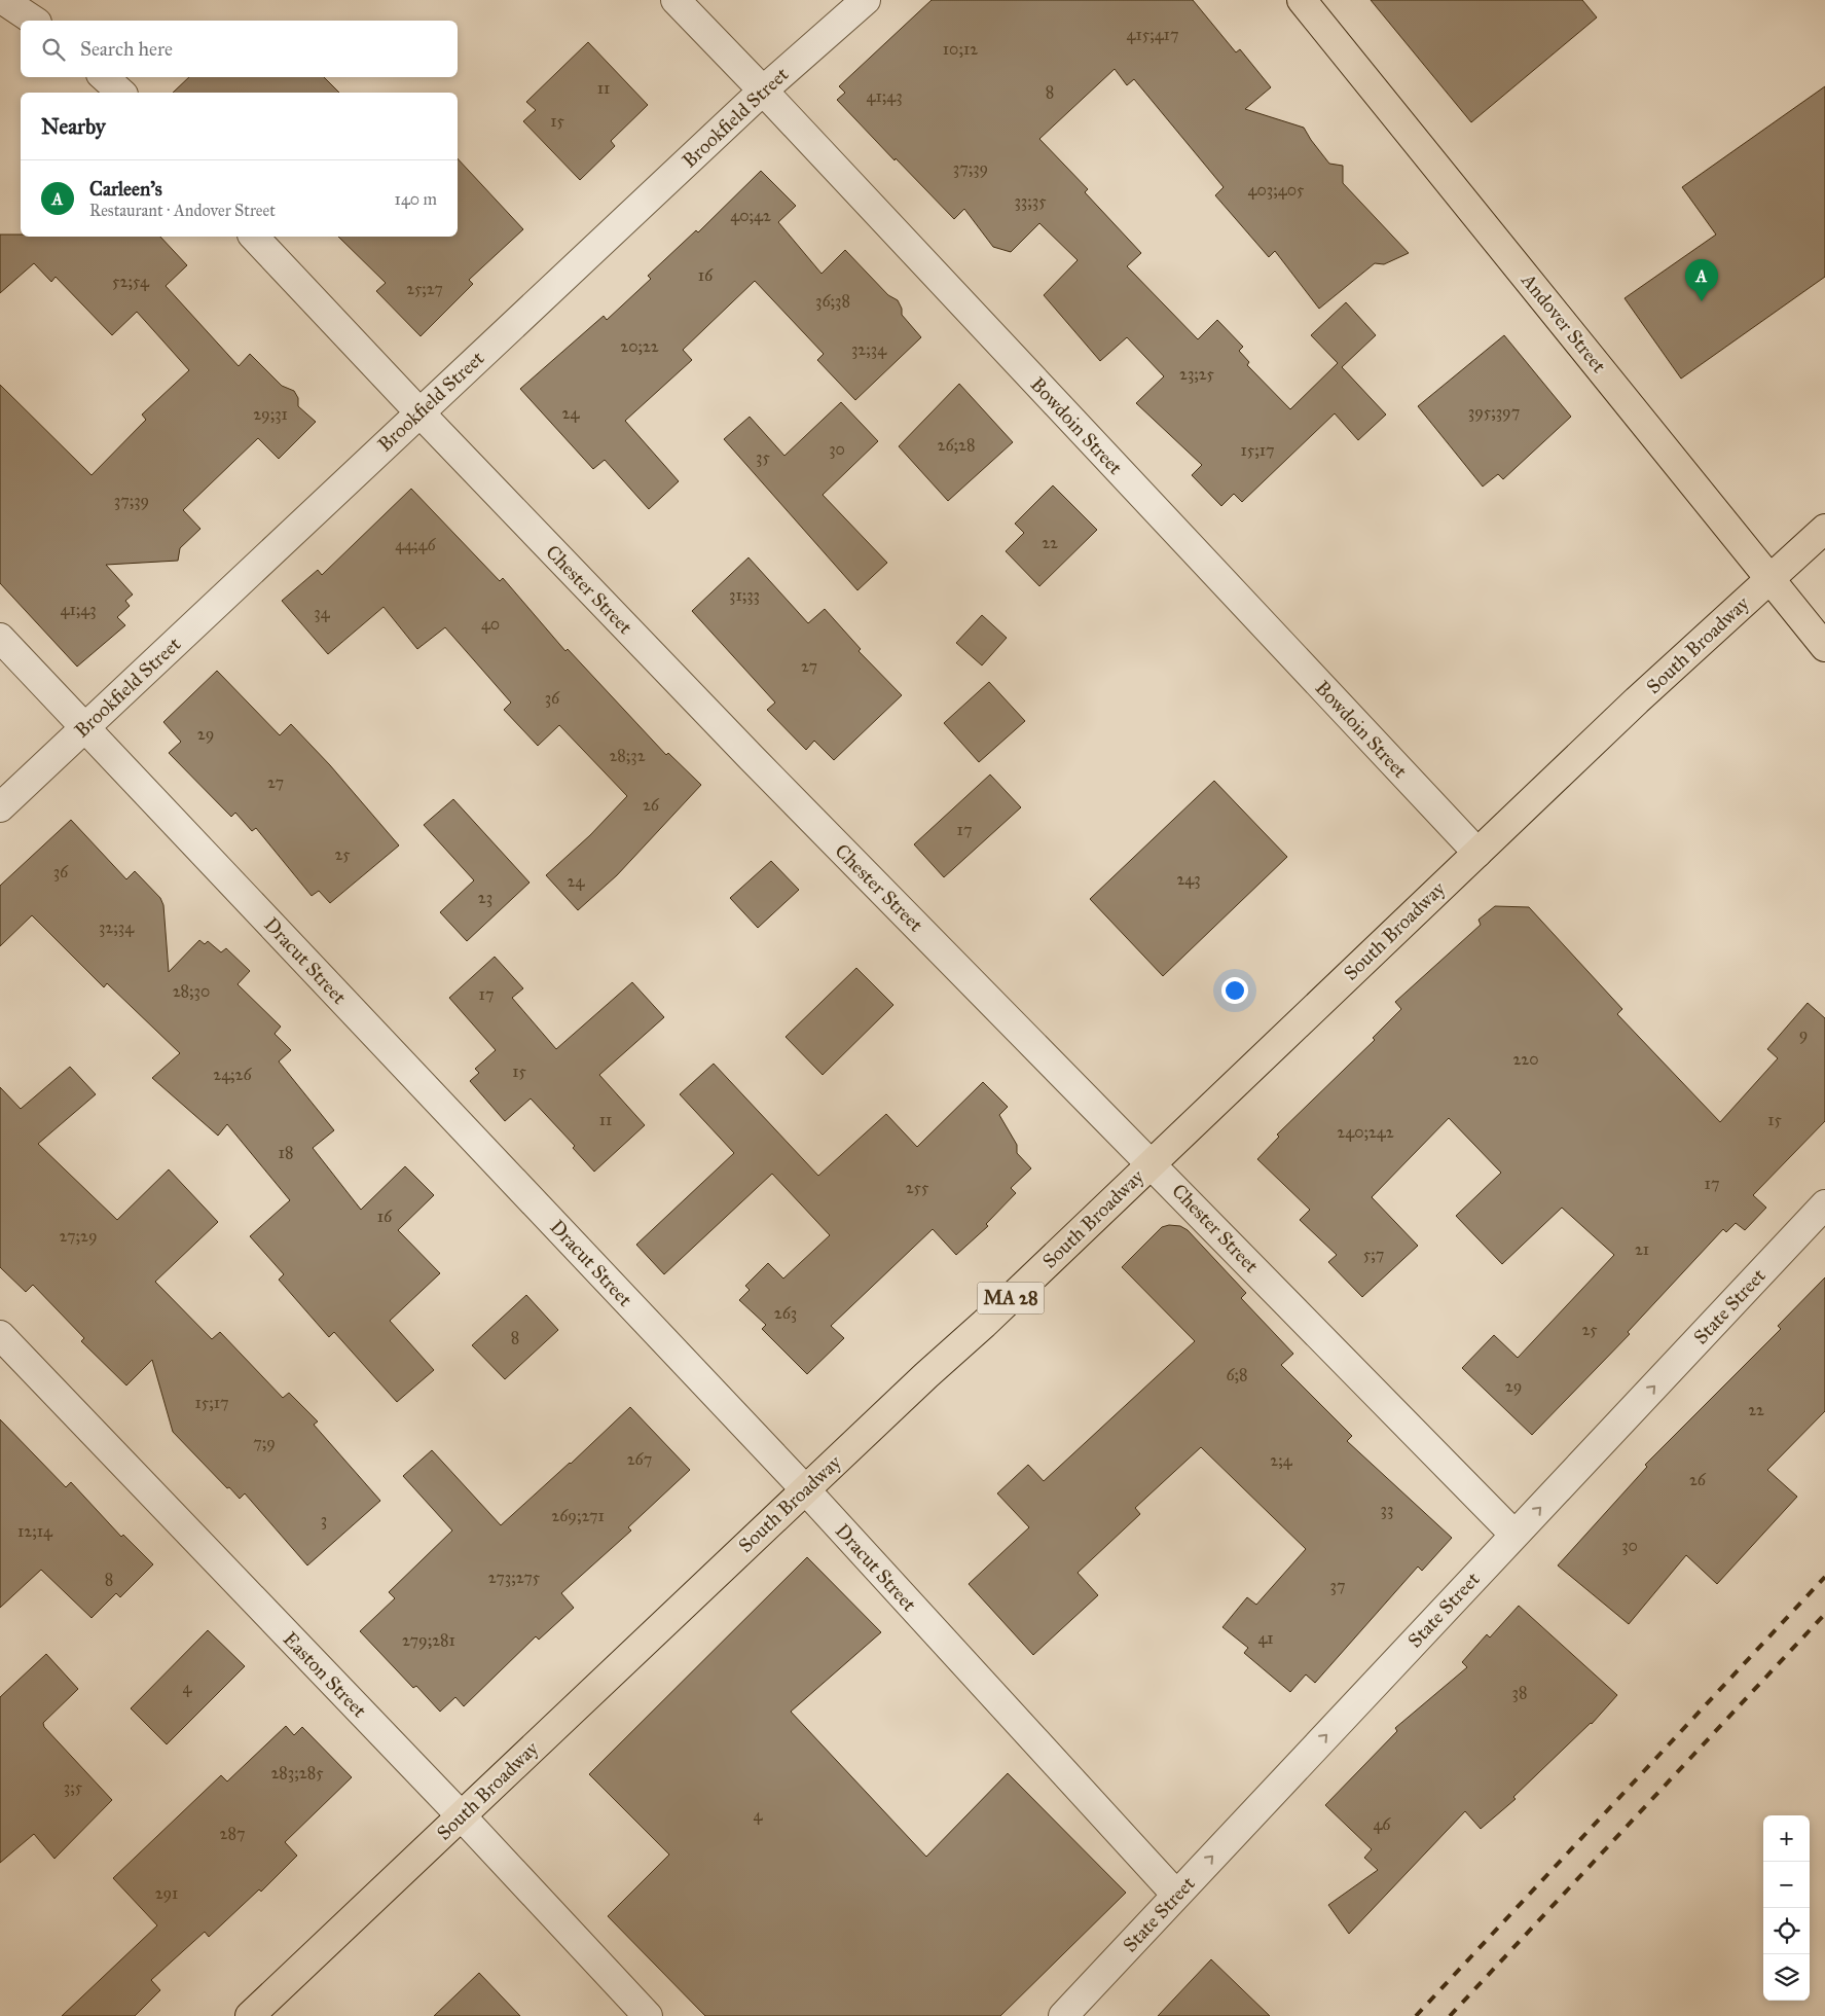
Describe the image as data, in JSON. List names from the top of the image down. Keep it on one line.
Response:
{"streets":{"main road":["Andover Street","South Broadway","MA 28"],"street":["Brookfield Street","Bowdoin Street","Chester Street","Dracut Street","State Street","Easton Street"]},"crossings":[["Brookfield Street","Bowdoin Street"],["Brookfield Street","Chester Street"],["Brookfield Street","Dracut Street"],["Andover Street","South Broadway"],["Bowdoin Street","South Broadway"],["Chester Street","South Broadway"],["Chester Street","State Street"],["South Broadway","Dracut Street"],["South Broadway","Easton Street"],["Dracut Street","State Street"]],"one_way":["State Street"],"house_numbers":["415;417","10;12","11","8","41;43","15","37;39","403;405","33;35","40;42","16","52;54","25;27","36;38","20;22","32;34","23;25","395;397","24","29;31","26;28","30","15;17","35","37;39","22","44;46","31;33","41;43","34","40","27","36","29","28;32","27","26","17","25","36","243","24","23","32;34","28;30","17","9","220","15","24;26","11","15","240;242","18","17","255","16","27;29","21","5;7","263","25","8","6;8","29","15;17","22","7;9","267","2;4","26","33","269;271","3","12;14","30","273;275","8","37","41","279;281","4","38","283;285","3;5","4","46","287","291"],"page":{"search":"Search here","heading":"Nearby","list":[{"mark":"A","name":"Carleen's","note":"Restaurant · Andover Street","value":"140 m"}],"pins":"A","map_buttons":["+","−"]}}
